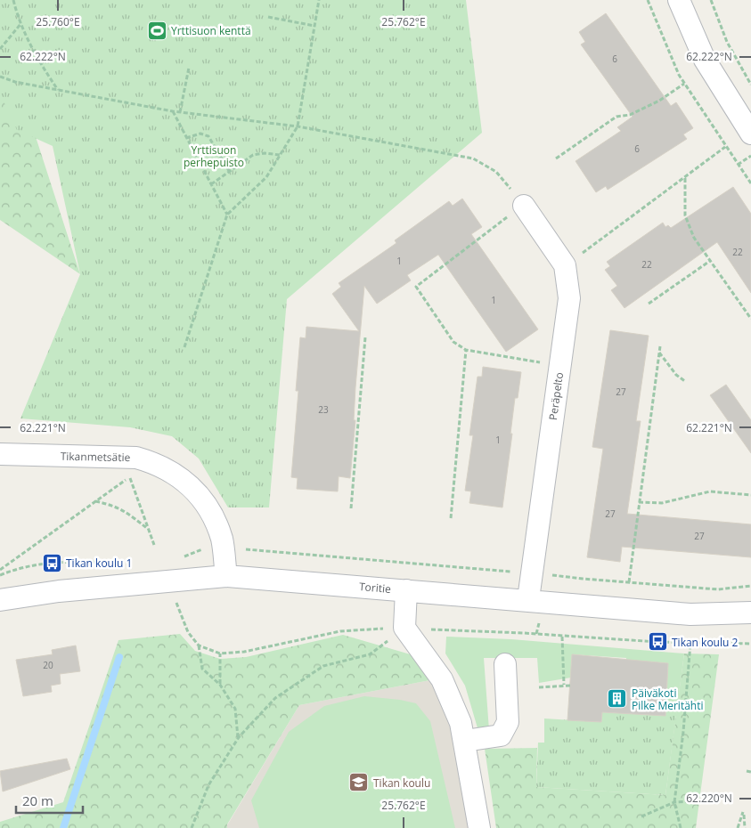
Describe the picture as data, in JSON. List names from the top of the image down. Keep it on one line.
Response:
{"streets":{"street":["Peräpelto","Tikanmetsätie","Toritie"]},"crossings":[["Peräpelto","Toritie"],["Tikanmetsätie","Toritie"]],"parks":["Yrttisuon perhepuisto"],"places":{"sports":["Yrttisuon kenttä"],"bus stop":["Tikan koulu 1","Tikan koulu 2"],"building":["Päiväkoti Pilke Meritähti"],"school or university":["Tikan koulu"]},"house_numbers":["6","6","22","1","22","1","27","23","1","27","27","20"],"scale_bar":"20 m","coordinates":["25.760°E","25.762°E","62.222°N","62.221°N","62.220°N"]}
